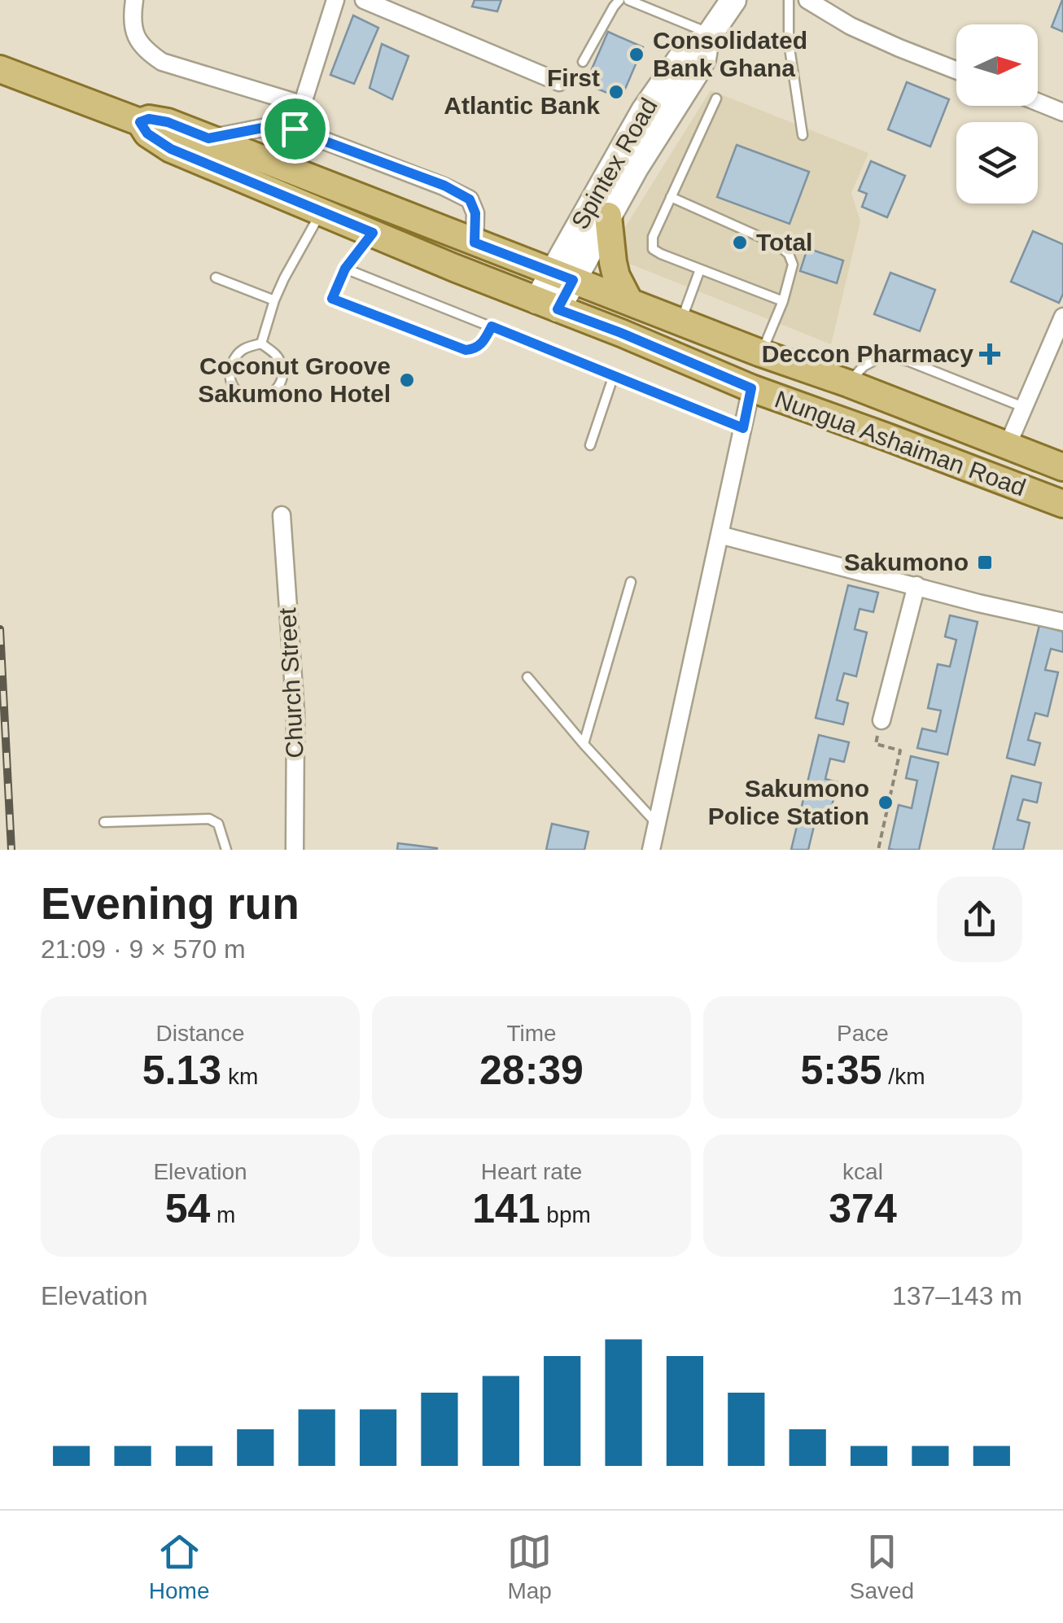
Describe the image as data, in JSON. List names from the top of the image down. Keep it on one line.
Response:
{"streets":{"main road":["Spintex Road","Nungua Ashaiman Road"],"street":["Church Street"]},"crossings":[["Spintex Road","Nungua Ashaiman Road"]],"places":{"other":["Consolidated Bank Ghana","First Atlantic Bank","Total","Coconut Groove Sakumono Hotel","Sakumono Police Station"],"health":["Deccon Pharmacy"],"transit":["Sakumono"]},"north":"right","page":{"heading":["Evening run","21:09 · 9 × 570 m"],"stats":[["Distance","5.13 km"],["Time","28:39"],["Pace","5:35 /km"],["Elevation","54 m"],["Heart rate","141 bpm"],["kcal","374"]],"chart":["Elevation","137–143 m"],"tabs":["Home","Map","Saved"]}}
